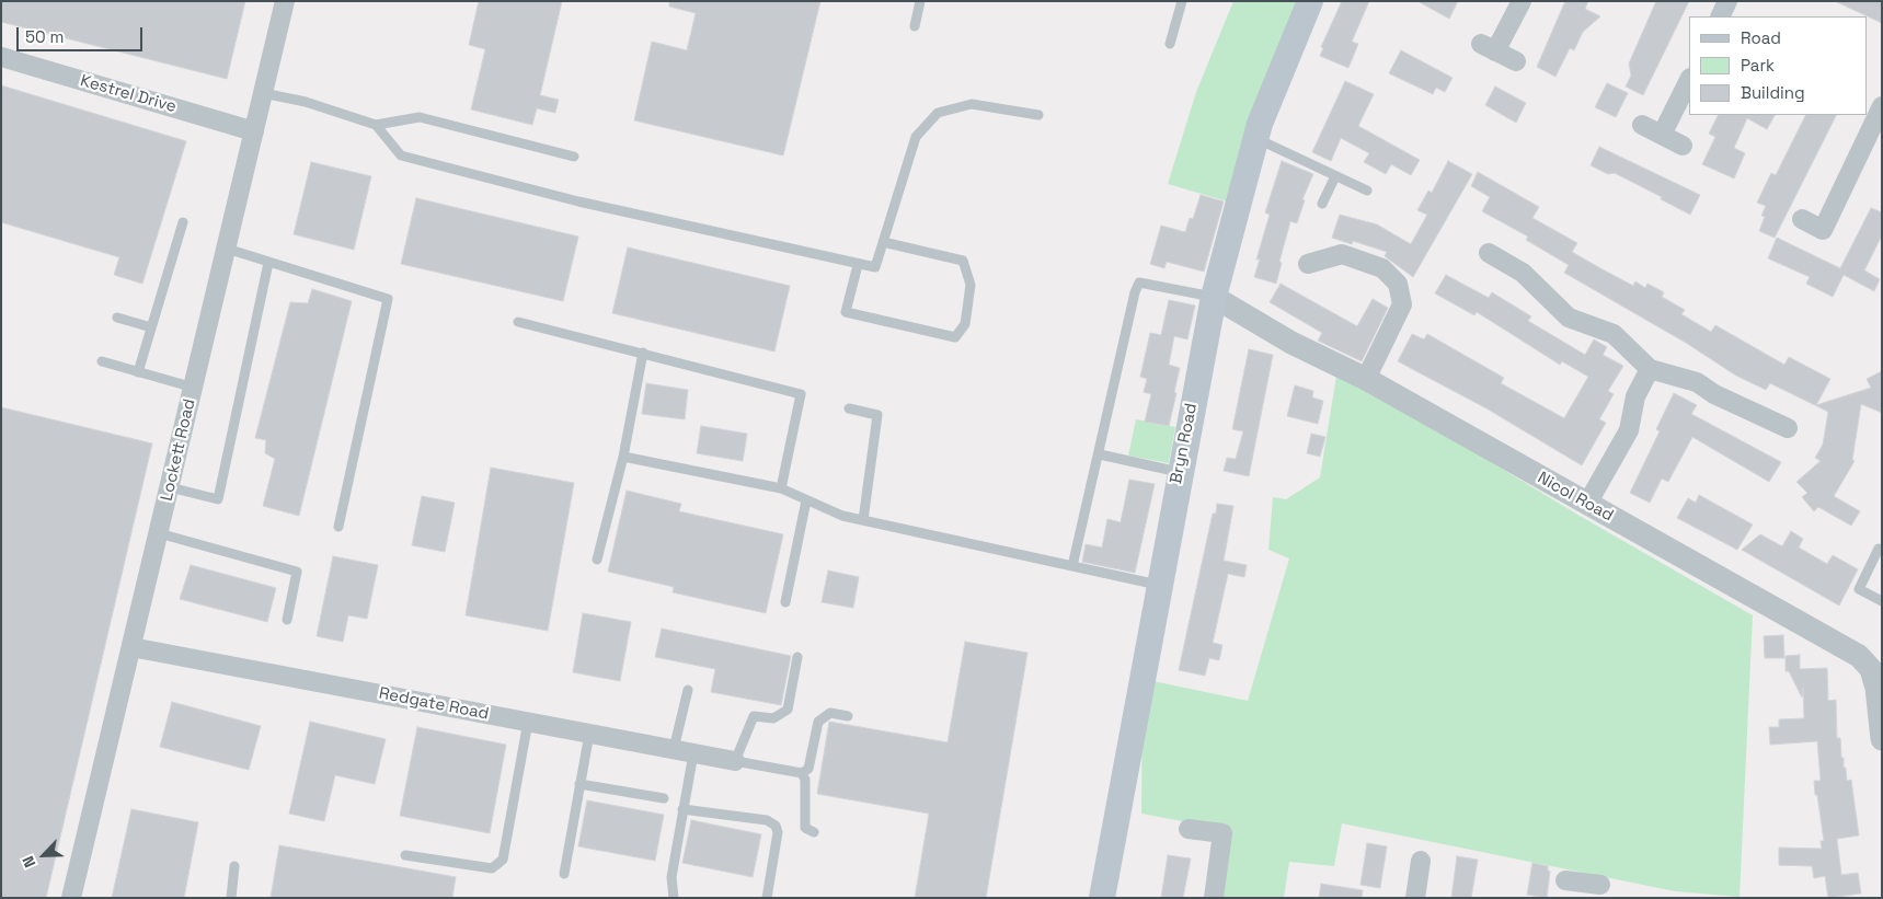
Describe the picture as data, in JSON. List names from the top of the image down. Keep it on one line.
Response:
{"streets":{"main road":["Bryn Road"],"street":["Kestrel Drive","Lockett Road","Nicol Road","Redgate Road"]},"crossings":[["Kestrel Drive","Lockett Road"],["Bryn Road","Nicol Road"],["Lockett Road","Redgate Road"]],"legend":["Road","Park","Building"],"scale_bar":"50 m","north":"bottom left"}
